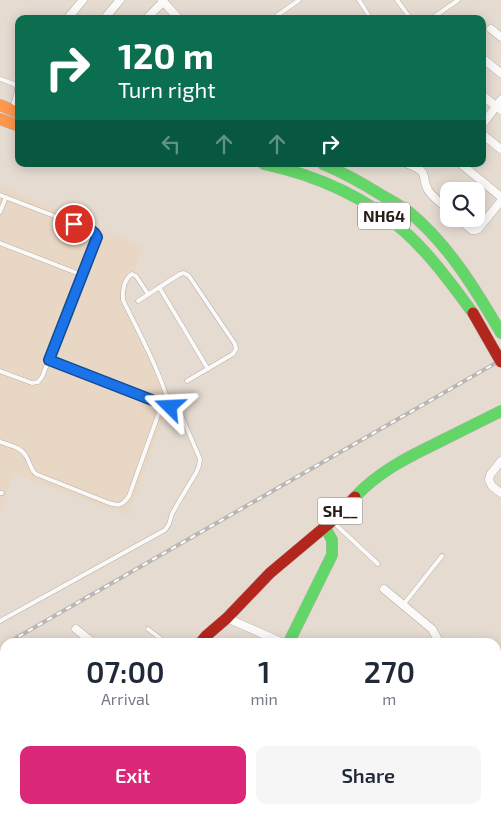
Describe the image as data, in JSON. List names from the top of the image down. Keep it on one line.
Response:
{"streets":{"main road":["NH64","SH__"]},"page":{"turn":["120 m","Turn right"],"eta":["07:00","Arrival","1","min","270","m"],"buttons":["Exit","Share"]}}
